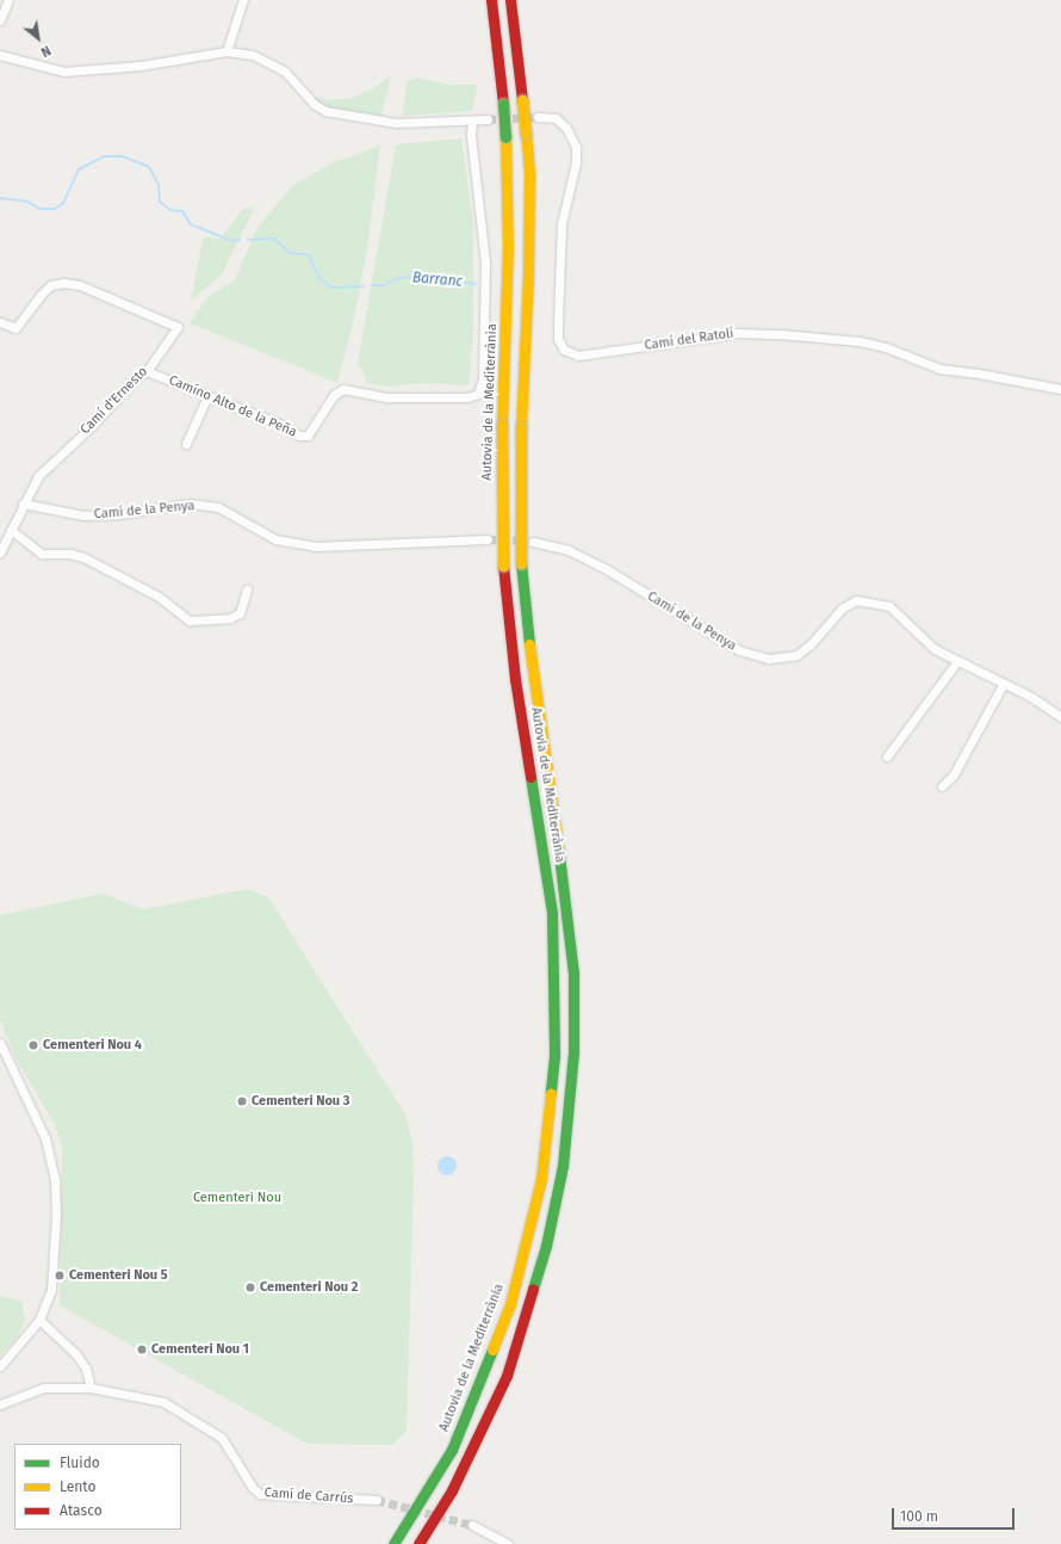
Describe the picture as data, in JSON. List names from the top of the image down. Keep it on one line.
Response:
{"streets":{"highway":["Autovia de la Mediterrània"],"street":["Camí del Ratolí","Camí d'Ernesto","Camíno Alto de la Peña","Camí de la Penya","Camí de Carrús"]},"crossings":[["Camí d'Ernesto","Camíno Alto de la Peña"],["Camí d'Ernesto","Camí de la Penya"]],"water":["Barranc"],"parks":["Cementeri Nou"],"places":["Cementeri Nou 4","Cementeri Nou 3","Cementeri Nou 5","Cementeri Nou 2","Cementeri Nou 1"],"legend":["Fluido","Lento","Atasco"],"scale_bar":"100 m","north":"bottom right"}
